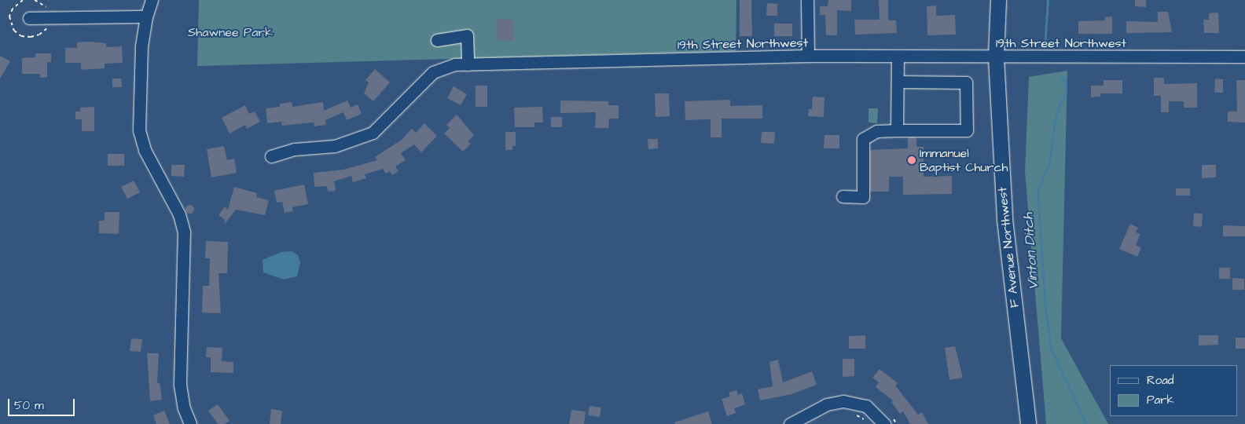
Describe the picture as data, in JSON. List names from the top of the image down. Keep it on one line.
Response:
{"streets":{"main road":["F Avenue Northwest"],"street":["19th Street Northwest"]},"crossings":[["19th Street Northwest","F Avenue Northwest"]],"water":["Vinton Ditch"],"parks":["Shawnee Park"],"places":["Immanuel Baptist Church"],"legend":["Road","Park"],"scale_bar":"50 m"}
